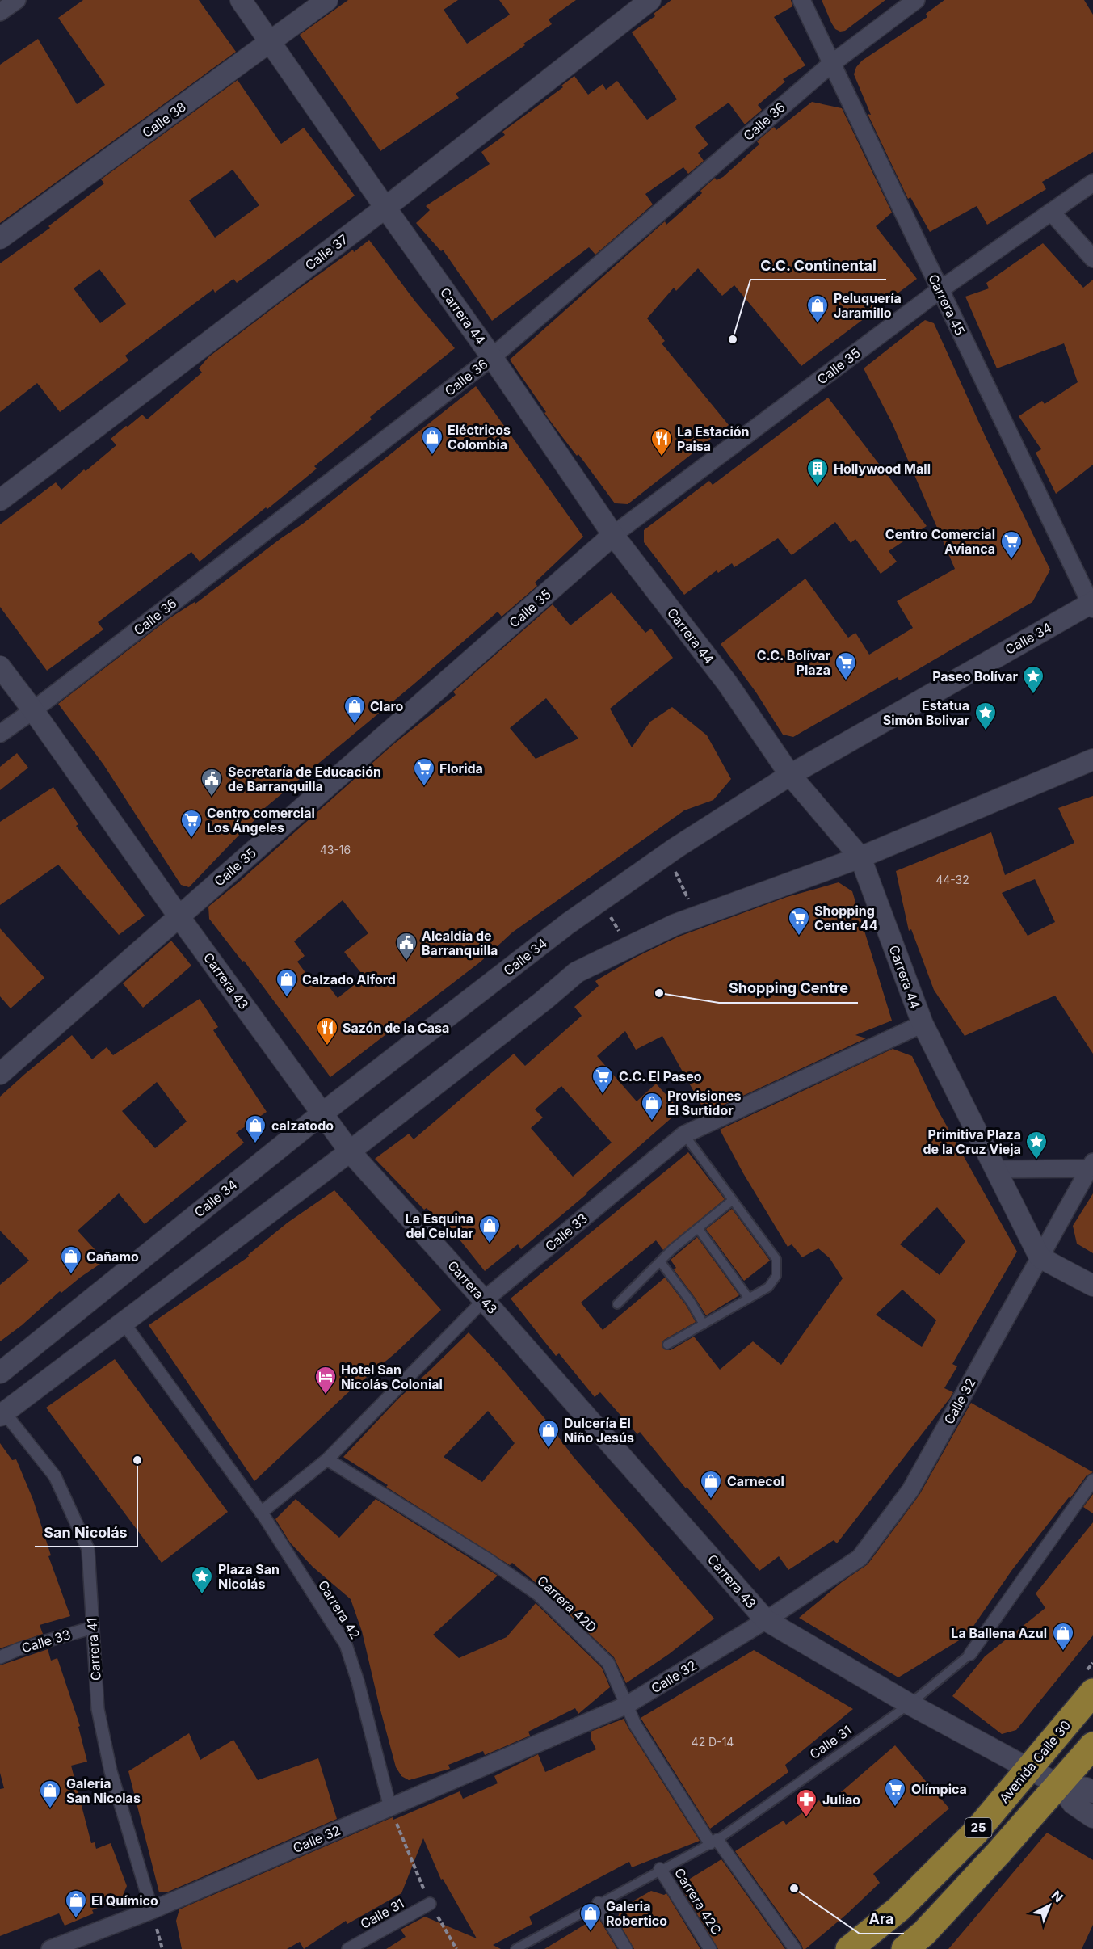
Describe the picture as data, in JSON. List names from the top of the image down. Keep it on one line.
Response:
{"streets":{"highway":["Avenida Calle 30","25"],"street":["Calle 38","Calle 36","Calle 37","Carrera 45","Carrera 44","Calle 35","Calle 34","Carrera 43","Calle 33","Calle 32","Carrera 42D","Carrera 42","Carrera 41","Calle 31","Carrera 42C"]},"crossings":[["Calle 38","Carrera 44"],["Calle 36","Carrera 45"],["Calle 36","Carrera 44"],["Calle 36","Carrera 43"],["Calle 37","Carrera 44"],["Carrera 45","Calle 35"],["Carrera 45","Calle 34"],["Carrera 44","Calle 35"],["Carrera 44","Calle 34"],["Carrera 44","Calle 33"],["Carrera 44","Calle 32"],["Calle 35","Carrera 43"],["Calle 34","Carrera 43"],["Carrera 43","Calle 33"],["Carrera 43","Calle 32"],["Carrera 43","Calle 31"],["Carrera 43","Avenida Calle 30"],["Carrera 43","25"],["Calle 33","Carrera 42D"],["Calle 33","Carrera 42"],["Calle 33","Carrera 41"],["Calle 32","Carrera 42D"],["Calle 32","Carrera 42"],["Calle 32","Carrera 41"],["Carrera 42D","Calle 31"],["Calle 31","Carrera 42C"]],"places":{"shop":["Peluquería Jaramillo","Eléctricos Colombia","Claro","Calzado Alford","Provisiones El Surtidor","calzatodo","La Esquina del Celular","Cañamo","Dulcería El Niño Jesús","Carnecol","La Ballena Azul","Galeria San Nicolas","El Químico","Galeria Robertico"],"other":["C.C. Continental","Shopping Centre","San Nicolás","Ara"],"restaurant":["La Estación Paisa","Sazón de la Casa"],"building":["Hollywood Mall"],"supermarket":["Centro Comercial Avianca","C.C. Bolívar Plaza","Florida","Centro comercial Los Ángeles","Shopping Center 44","C.C. El Paseo","Olímpica"],"place":["Paseo Bolívar","Estatua Simón Bolivar","Primitiva Plaza de la Cruz Vieja","Plaza San Nicolás"],"public building":["Secretaría de Educación de Barranquilla","Alcaldía de Barranquilla"],"hotel":["Hotel San Nicolás Colonial"],"pharmacy":["Juliao"]},"house_numbers":["43-16","44-32","42 D-14"],"north":"top right"}
